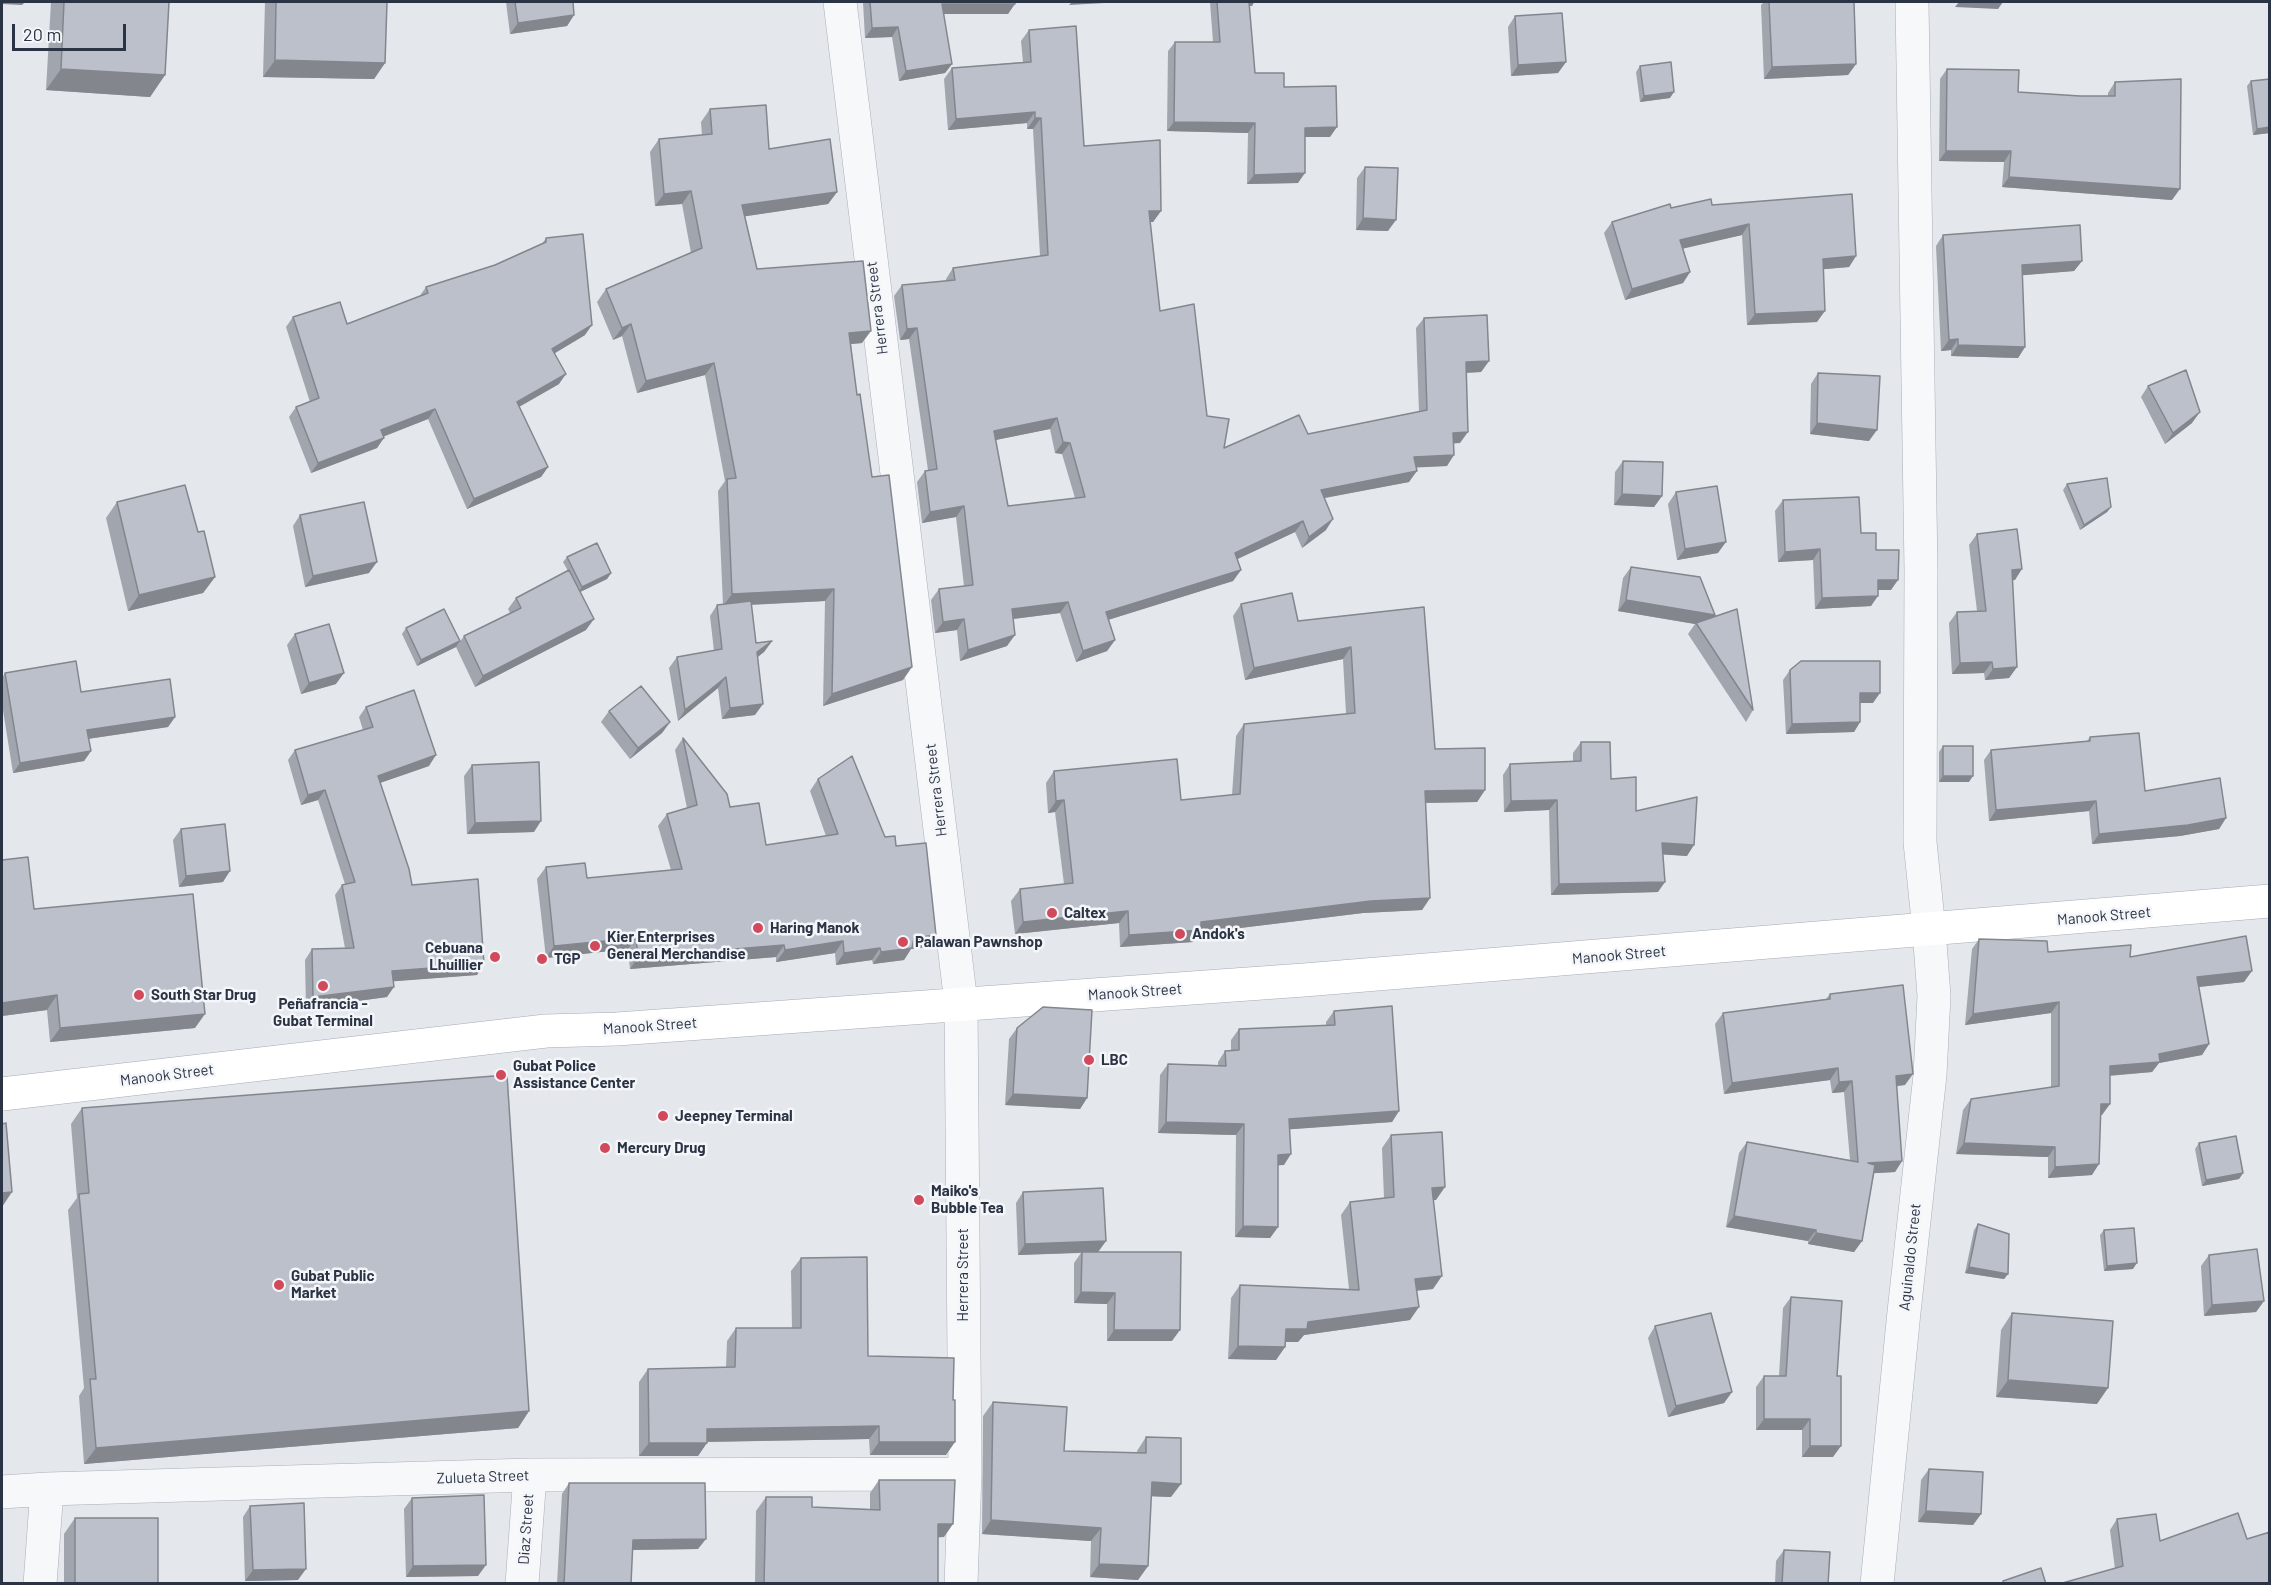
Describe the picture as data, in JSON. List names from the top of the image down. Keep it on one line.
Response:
{"streets":{"main road":["Manook Street"],"street":["Herrera Street","Aguinaldo Street","Zulueta Street","Diaz Street"]},"crossings":[["Herrera Street","Manook Street"],["Herrera Street","Zulueta Street"],["Manook Street","Aguinaldo Street"],["Zulueta Street","Diaz Street"]],"places":["Caltex","Haring Manok","Andok's","Palawan Pawnshop","Kier Enterprises General Merchandise","Cebuana Lhuillier","TGP","Peñafrancia - Gubat Terminal","South Star Drug","LBC","Gubat Police Assistance Center","Jeepney Terminal","Mercury Drug","Maiko's Bubble Tea","Gubat Public Market"],"scale_bar":"20 m"}
